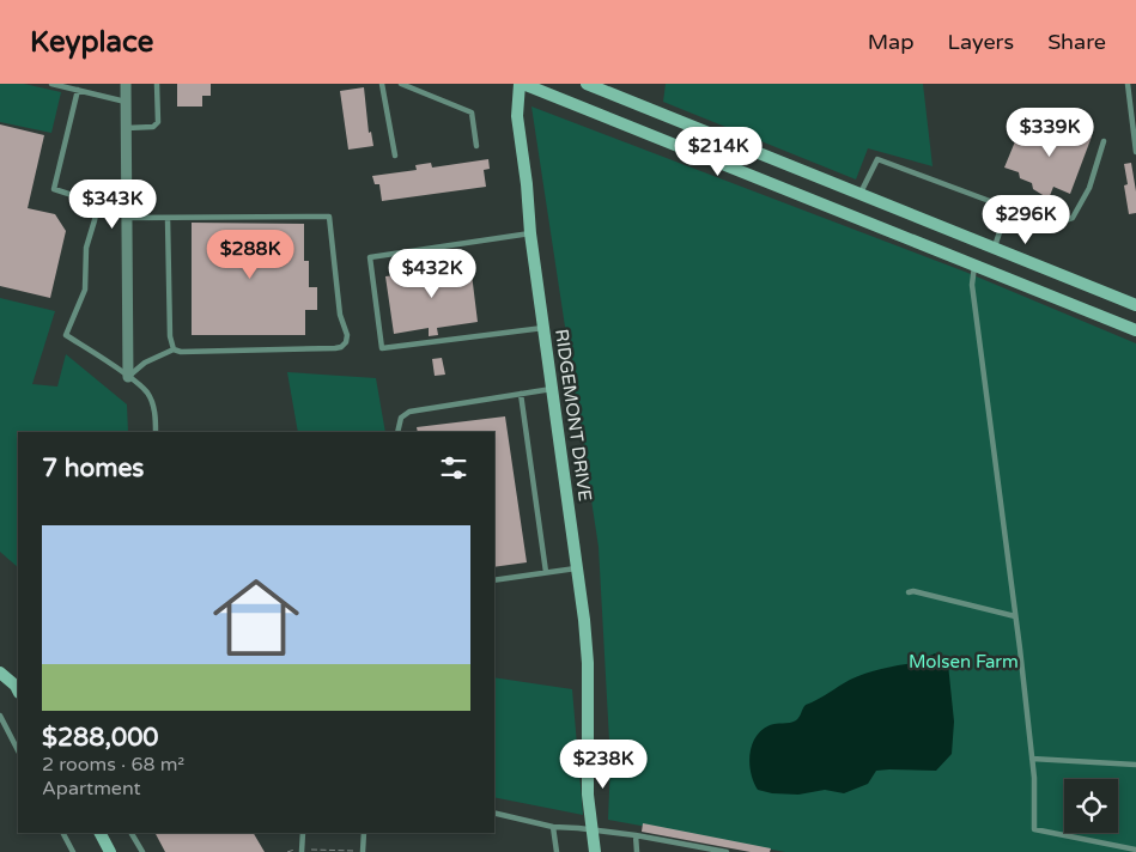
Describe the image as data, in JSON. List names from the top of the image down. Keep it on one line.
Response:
{"streets":{"main road":["RIDGEMONT DRIVE"]},"parks":["Molsen Farm"],"page":{"header":"Keyplace","nav":["Map","Layers","Share"],"price":["$339K","$214K","$343K","$296K","$288K","$432K","$238K"],"heading":"7 homes","list":[{"name":"$288,000","note":"2 rooms · 68 m² · Apartment"}]}}
